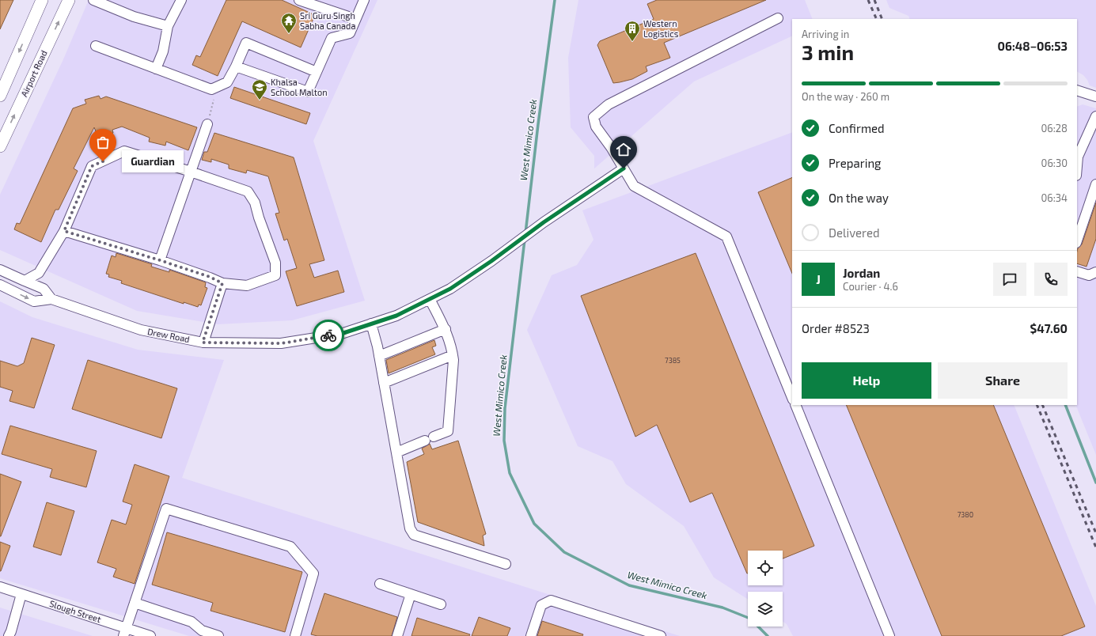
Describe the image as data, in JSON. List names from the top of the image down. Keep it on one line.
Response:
{"streets":{"main road":["Airport Road"],"street":["Drew Road","Slough Street"]},"water":["West Mimico Creek"],"places":{"temple":["Sri Guru Singh Sabha Canada"],"building":["Western Logistics"],"school or university":["Khalsa School Malton"],"other":["Guardian"]},"house_numbers":["7385","7380"],"page":{"heading":["3 min","Arriving in","06:48–06:53"],"panel":["Jordan","Courier · 4.6","Order #8523","$47.60"],"bar":"On the way · 260 m","list":[["Confirmed","06:28"],["Preparing","06:30"],["On the way","06:34"],"Delivered"],"bubble":"Guardian","round":"J","buttons":["Help","Share"]}}
